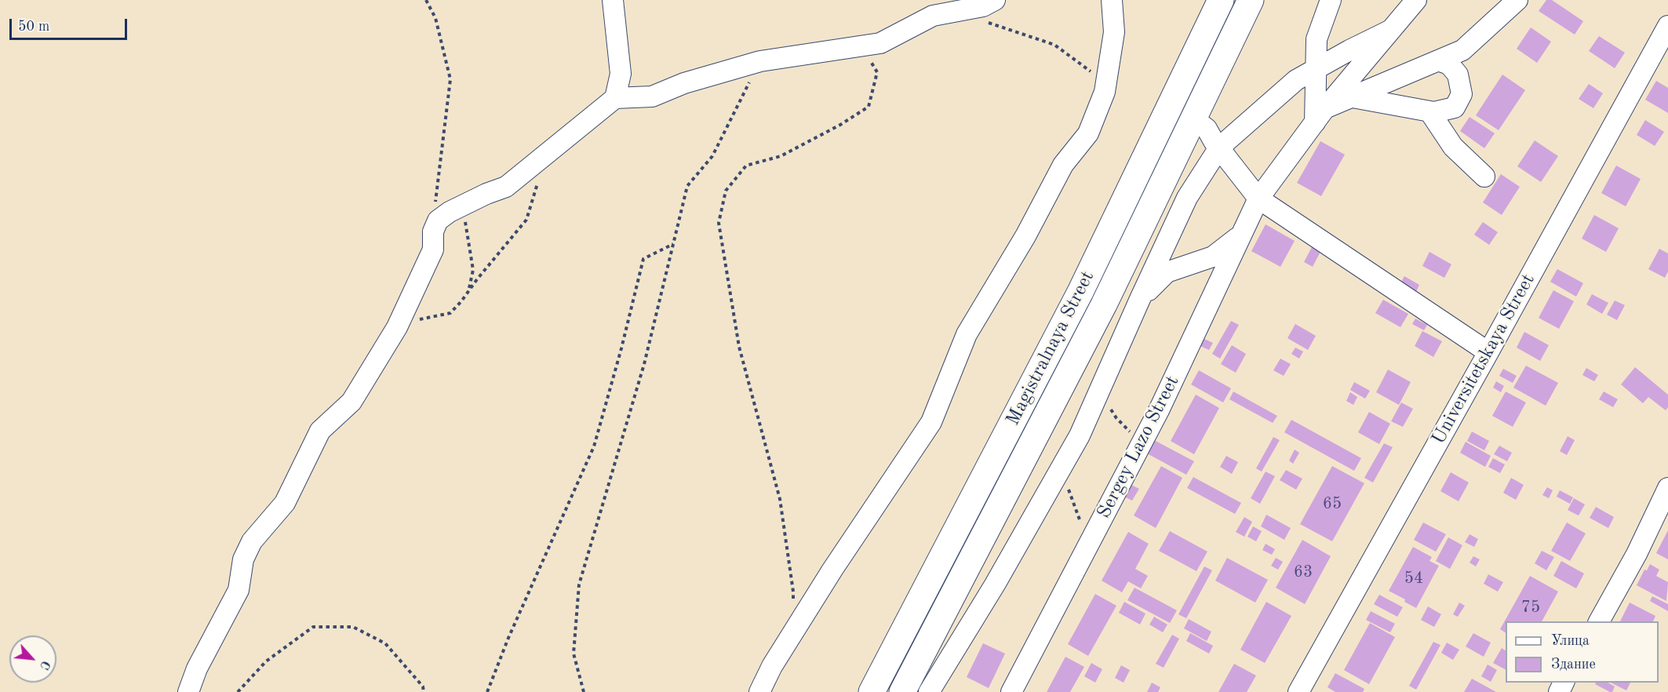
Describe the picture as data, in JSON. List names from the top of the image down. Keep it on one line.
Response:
{"streets":{"main road":["Magistralnaya Street"],"street":["Universitetskaya Street","Sergey Lazo Street"]},"house_numbers":["65","63","54","75"],"legend":["Улица","Здание"],"scale_bar":"50 m","north":"bottom right"}
